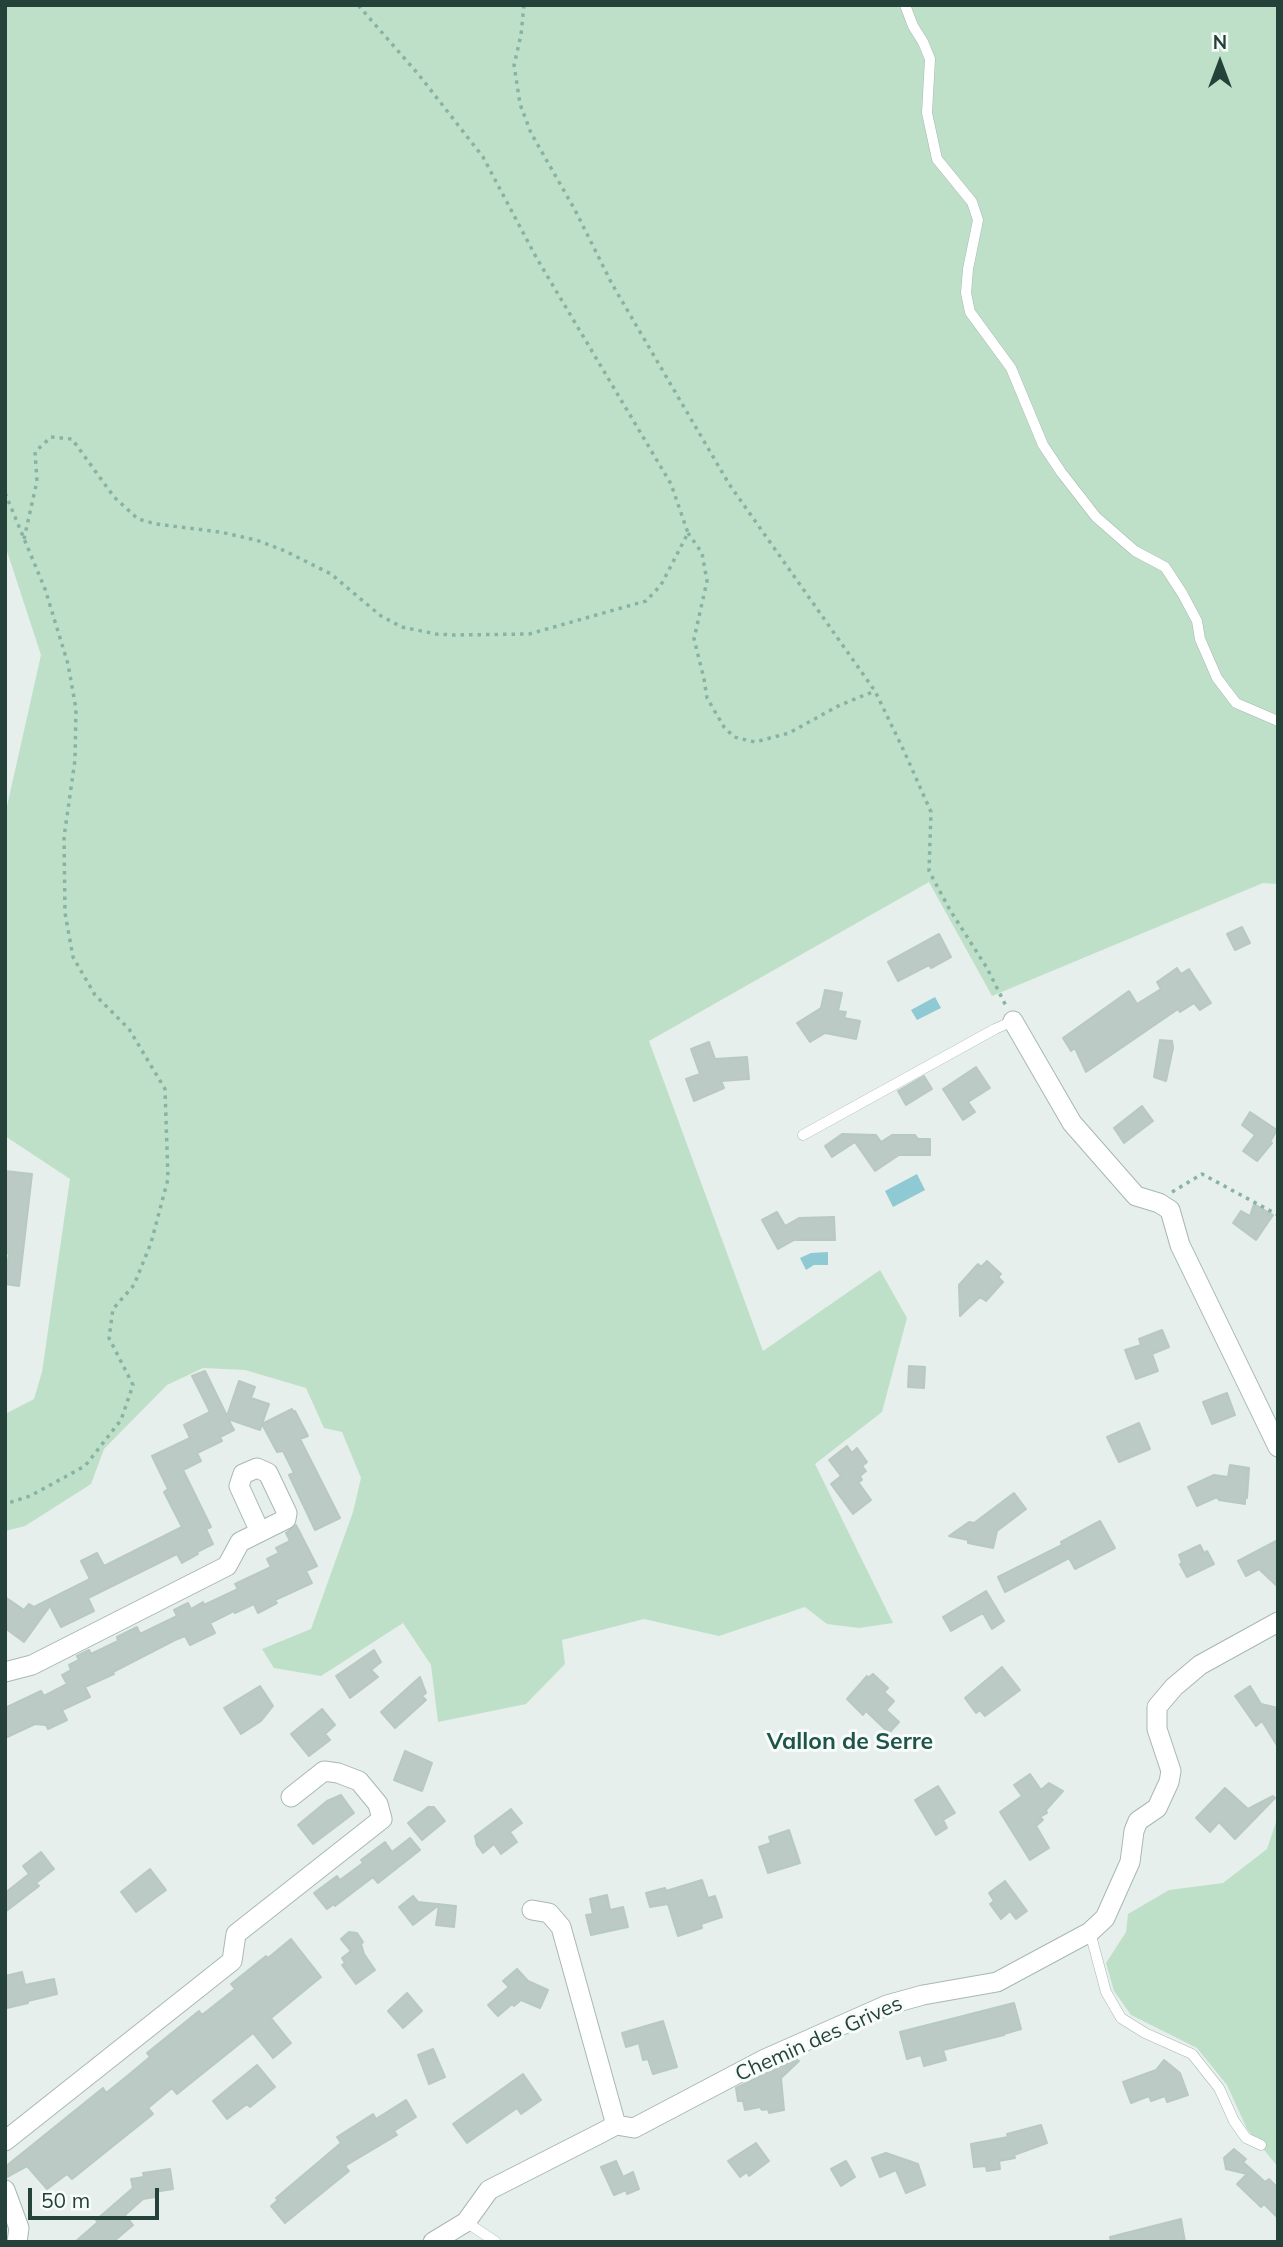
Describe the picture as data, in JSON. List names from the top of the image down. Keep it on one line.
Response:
{"streets":{"street":["Chemin des Grives"]},"districts":["Vallon de Serre"],"scale_bar":"50 m","north":"top"}
